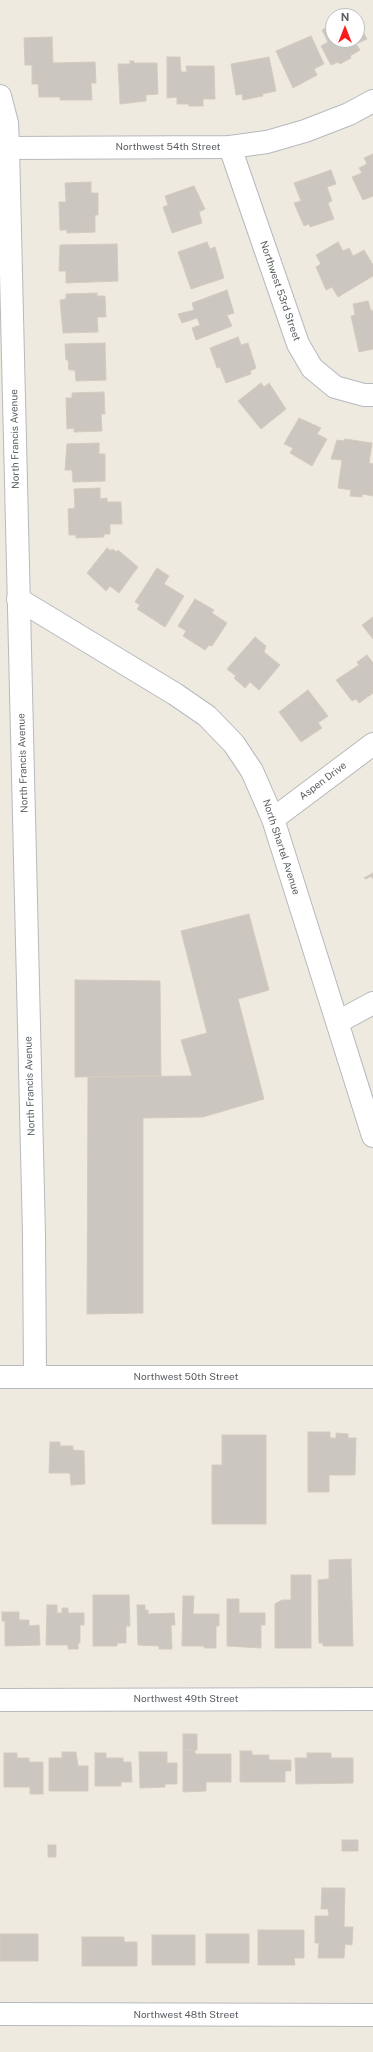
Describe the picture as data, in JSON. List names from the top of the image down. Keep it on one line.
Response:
{"streets":{"street":["Northwest 54th Street","Northwest 53rd Street","North Francis Avenue","Aspen Drive","North Shartel Avenue","Northwest 50th Street","Northwest 49th Street","Northwest 48th Street"]},"crossings":[["Northwest 54th Street","Northwest 53rd Street"],["Northwest 54th Street","North Francis Avenue"],["North Francis Avenue","North Shartel Avenue"],["North Francis Avenue","Northwest 50th Street"],["Aspen Drive","North Shartel Avenue"]],"north":"top"}
